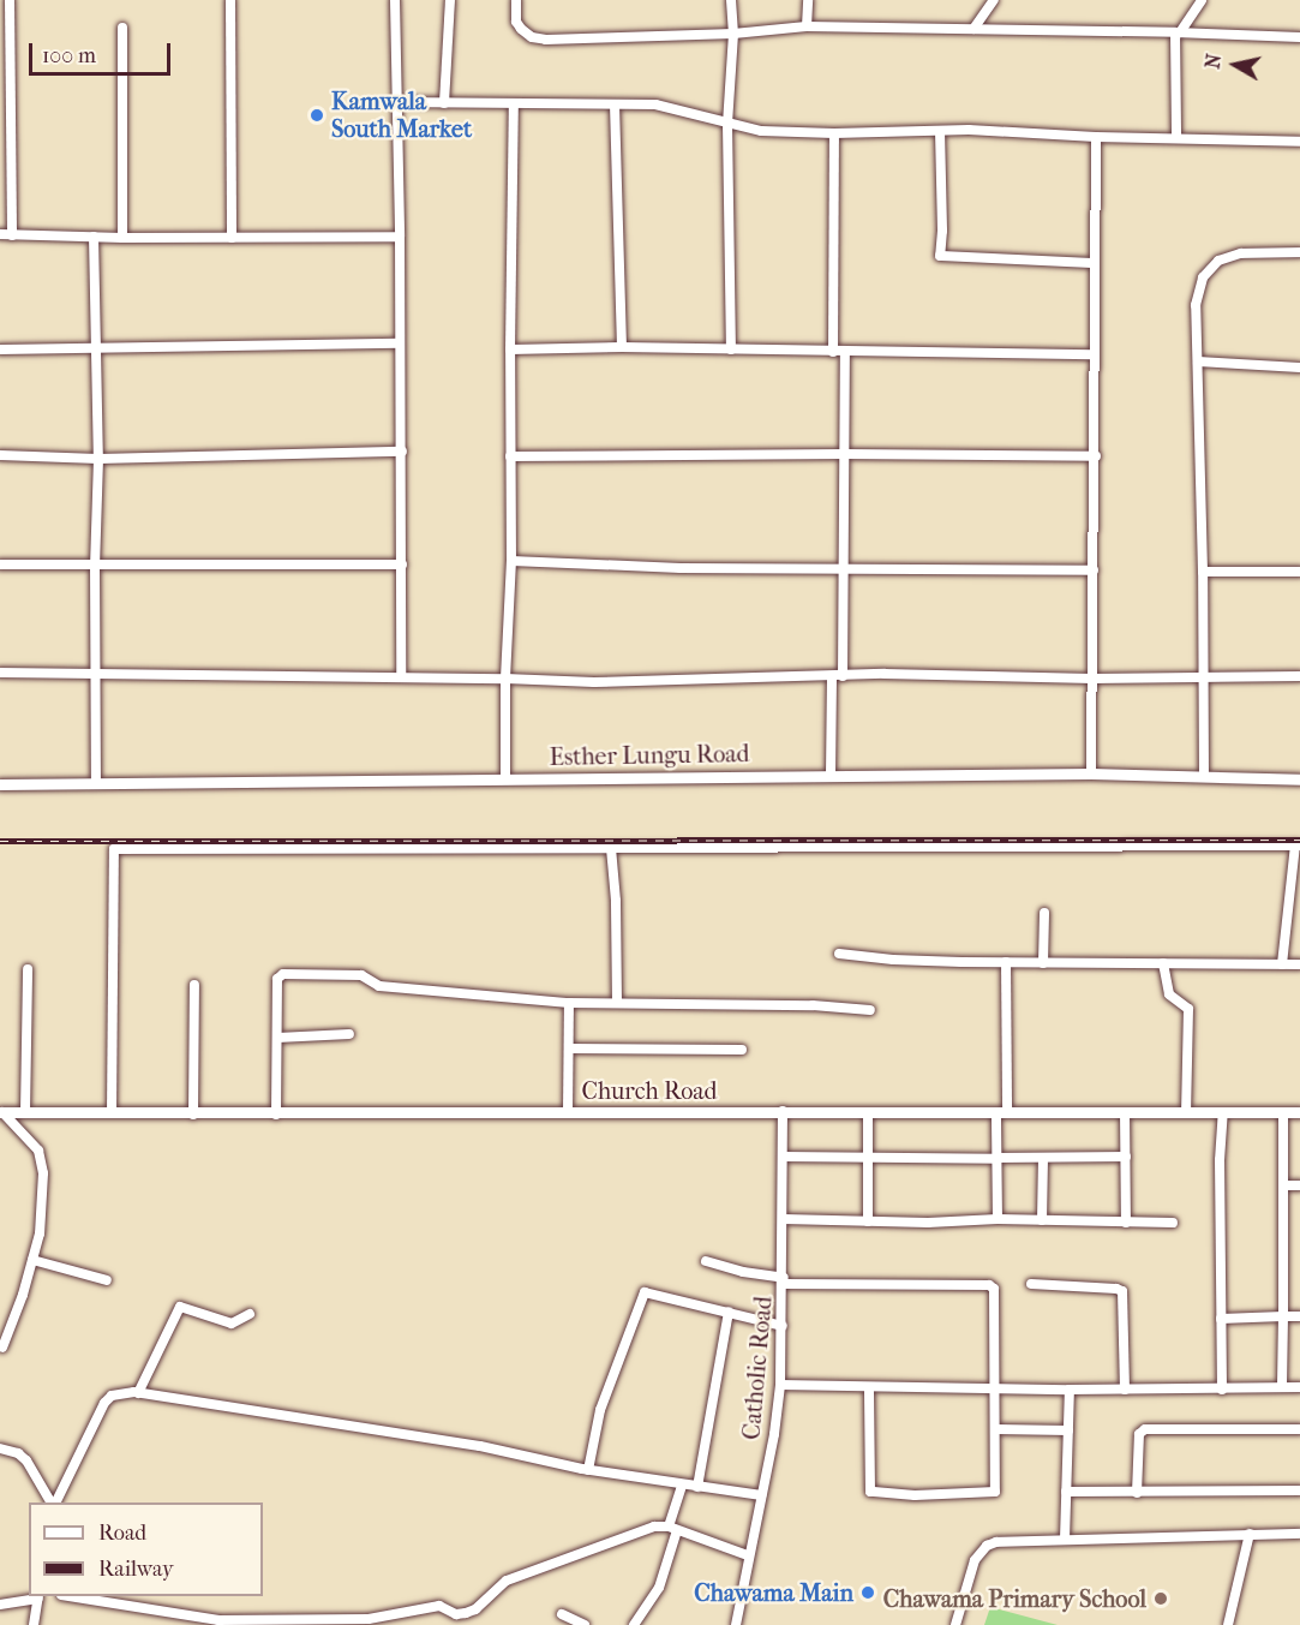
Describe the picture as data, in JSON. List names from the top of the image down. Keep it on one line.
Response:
{"streets":{"street":["Esther Lungu Road","Church Road","Catholic Road"]},"crossings":[["Church Road","Catholic Road"]],"places":["Kamwala South Market","Chawama Main","Chawama Primary School"],"legend":["Road","Railway"],"scale_bar":"100 m","north":"left"}
